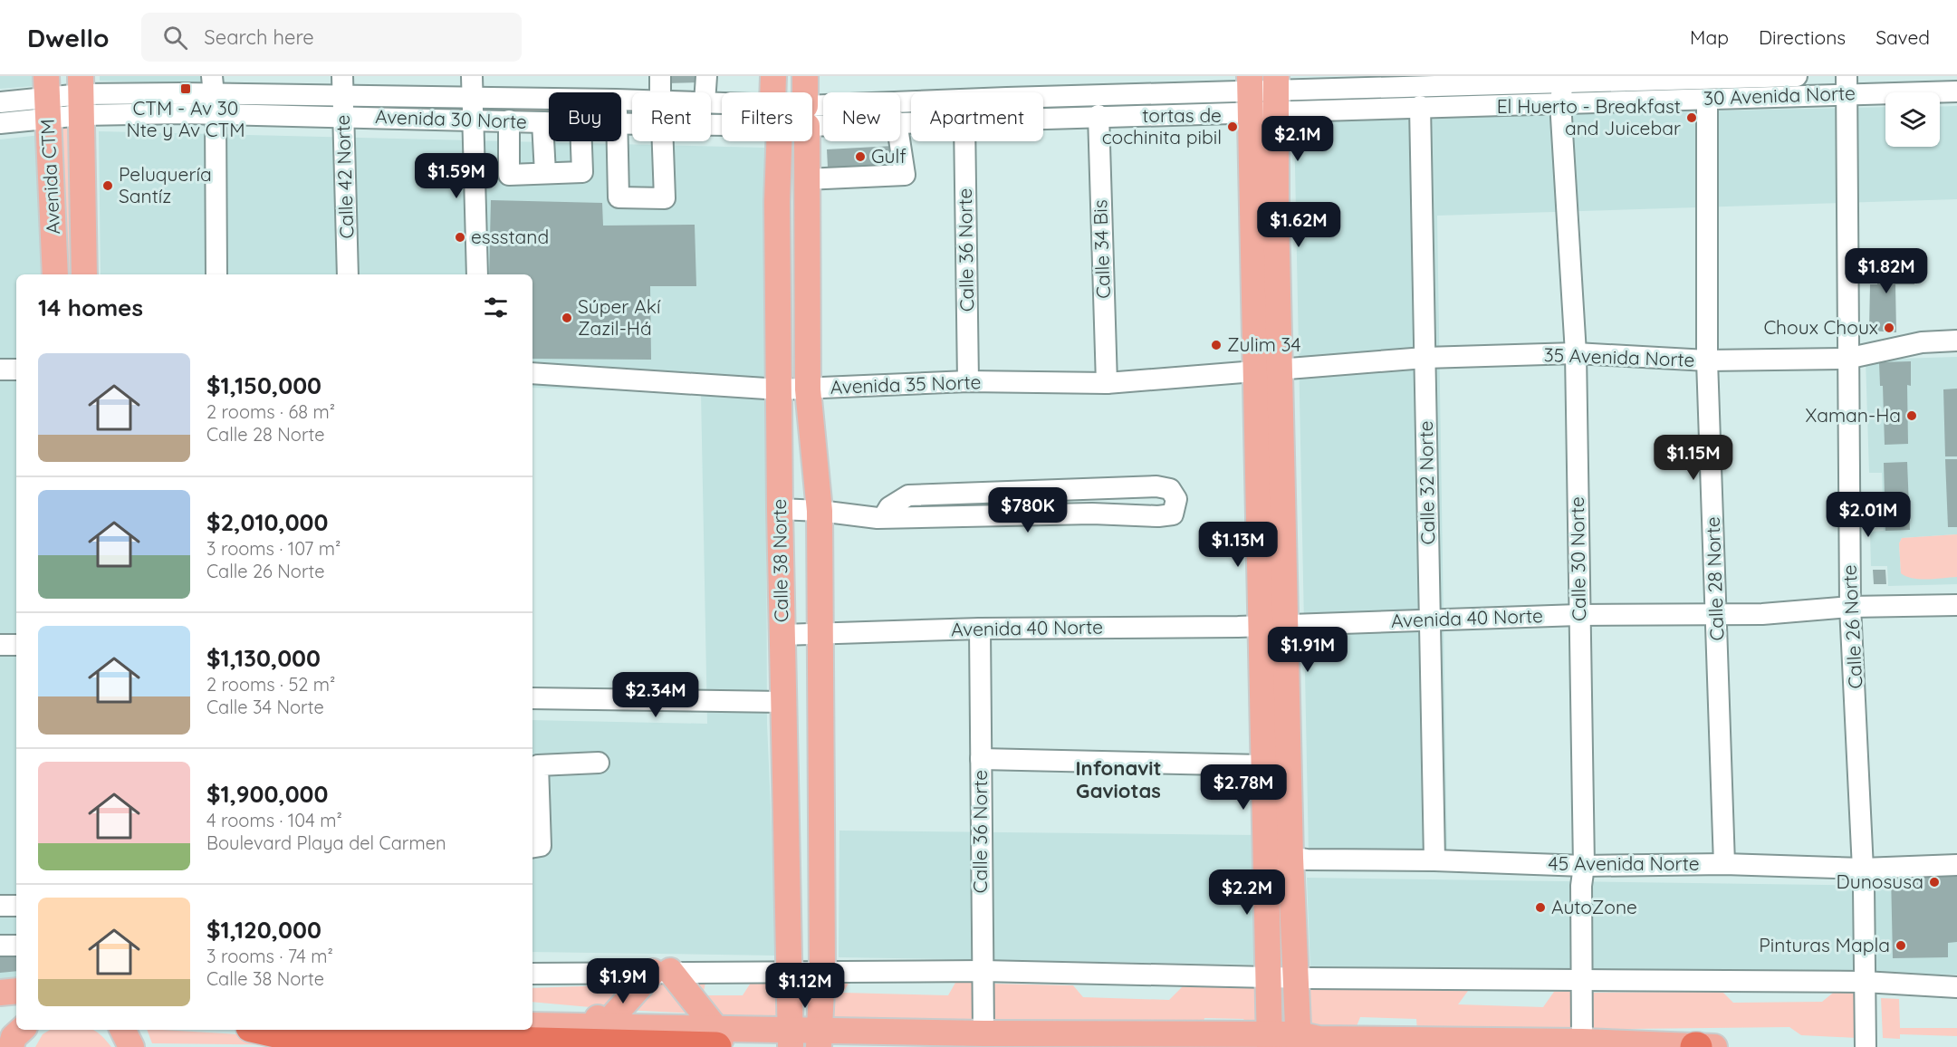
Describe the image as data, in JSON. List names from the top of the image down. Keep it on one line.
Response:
{"streets":{"main road":["Avenida CTM","Calle 38 Norte"],"street":["30 Avenida Norte","Avenida 30 Norte","Calle 42 Norte","Calle 34 Bis","Calle 36 Norte","35 Avenida Norte","Avenida 35 Norte","Calle 32 Norte","Calle 30 Norte","Calle 28 Norte","Avenida 40 Norte","Calle 26 Norte","45 Avenida Norte"]},"crossings":[["30 Avenida Norte","Calle 30 Norte"],["30 Avenida Norte","Calle 28 Norte"],["30 Avenida Norte","Calle 26 Norte"],["Avenida 30 Norte","Avenida CTM"],["Avenida 30 Norte","Calle 42 Norte"],["Avenida 30 Norte","Calle 34 Bis"],["Calle 34 Bis","Avenida 35 Norte"],["Calle 36 Norte","Avenida 35 Norte"],["Calle 36 Norte","Avenida 40 Norte"],["35 Avenida Norte","Avenida 35 Norte"],["35 Avenida Norte","Calle 32 Norte"],["35 Avenida Norte","Calle 30 Norte"],["35 Avenida Norte","Calle 28 Norte"],["35 Avenida Norte","Calle 26 Norte"],["Avenida 35 Norte","Calle 38 Norte"],["Calle 32 Norte","Avenida 40 Norte"],["Calle 32 Norte","45 Avenida Norte"],["Calle 30 Norte","Avenida 40 Norte"],["Calle 30 Norte","45 Avenida Norte"],["Calle 38 Norte","Avenida 40 Norte"],["Calle 28 Norte","Avenida 40 Norte"],["Calle 28 Norte","45 Avenida Norte"],["Avenida 40 Norte","Calle 26 Norte"],["Calle 26 Norte","45 Avenida Norte"]],"districts":["Infonavit Gaviotas"],"places":{"transit":["CTM - Av 30 Nte y Av CTM"],"other":["El Huerto - Breakfast and Juicebar","tortas de cochinita pibil","Gulf","Peluquería Santíz","essstand","Súper Akí Zazil-Há","Choux Choux","Zulim 34","Xaman-Ha","Dunosusa","AutoZone","Pinturas Mapla"]},"page":{"header":"Dwello","search":"Search here","nav":["Map","Directions","Saved"],"chip":["Buy","Rent","Filters","New","Apartment"],"price":["$2.1M","$1.59M","$1.62M","$1.82M","$1.15M","$780K","$2.01M","$1.13M","$1.91M","$2.34M","$2.78M","$2.2M","$1.9M","$1.12M"],"heading":"14 homes","list":[{"name":"$1,150,000","note":"2 rooms · 68 m² · Calle 28 Norte"},{"name":"$2,010,000","note":"3 rooms · 107 m² · Calle 26 Norte"},{"name":"$1,130,000","note":"2 rooms · 52 m² · Calle 34 Norte"},{"name":"$1,900,000","note":"4 rooms · 104 m² · Boulevard Playa del Carmen"},{"name":"$1,120,000","note":"3 rooms · 74 m² · Calle 38 Norte"}]}}
